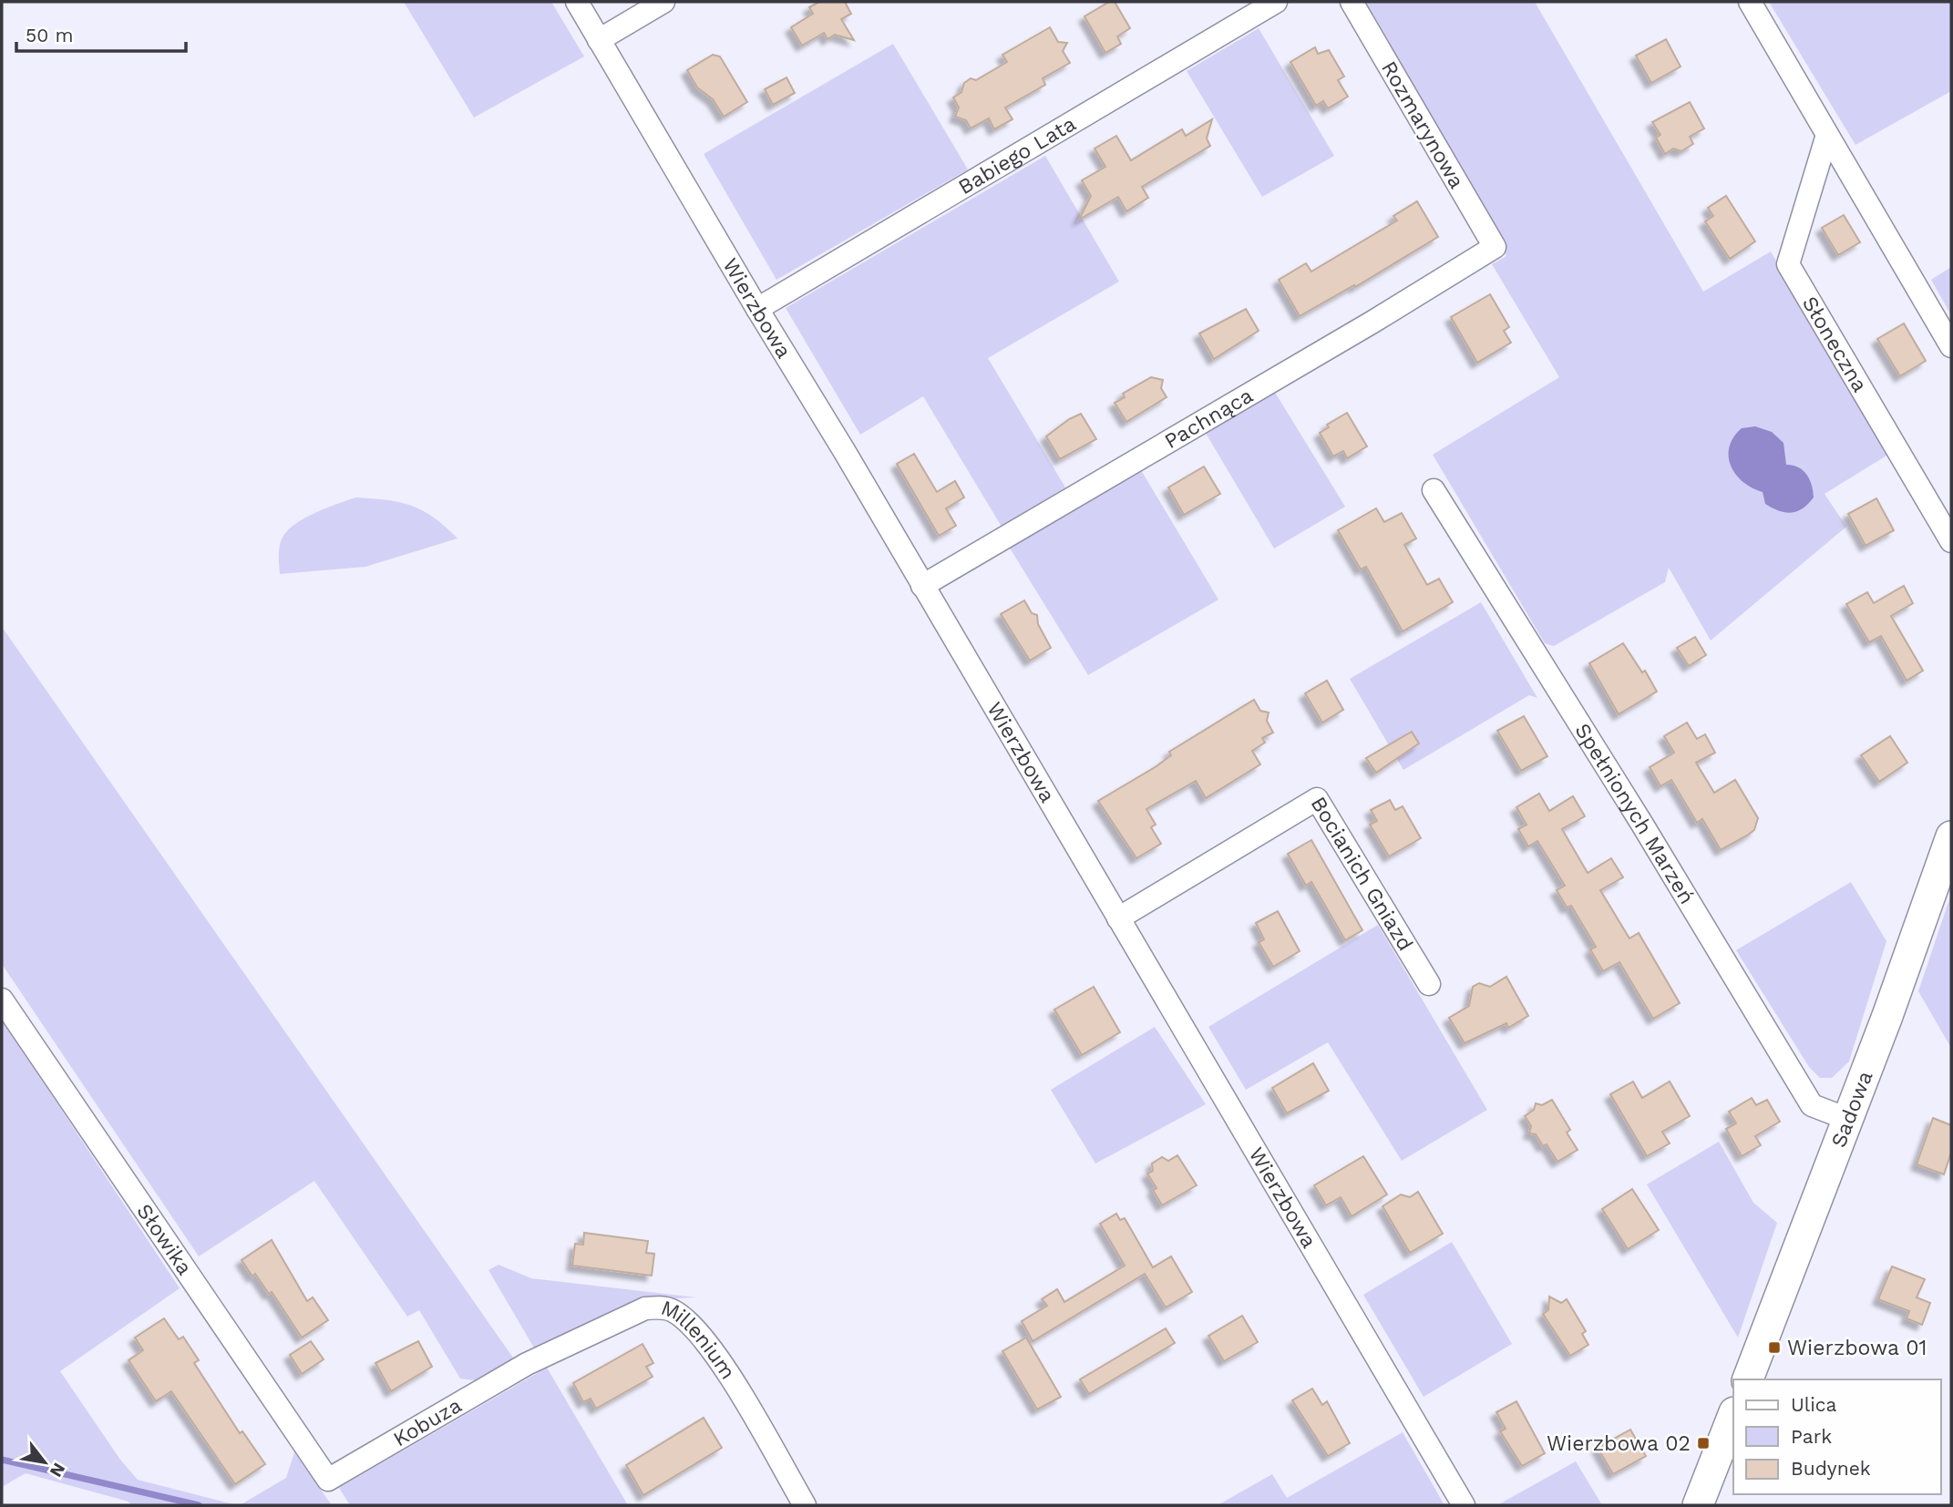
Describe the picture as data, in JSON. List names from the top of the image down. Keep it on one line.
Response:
{"streets":{"street":["Rozmarynowa","Babiego Lata","Wierzbowa","Słoneczna","Pachnąca","Spełnionych Marzeń","Bocianich Gniazd","Sadowa","Słowika","Millenium","Kobuza"]},"crossings":[["Rozmarynowa","Pachnąca"],["Babiego Lata","Wierzbowa"],["Wierzbowa","Pachnąca"],["Wierzbowa","Bocianich Gniazd"],["Spełnionych Marzeń","Sadowa"],["Słowika","Kobuza"],["Millenium","Kobuza"]],"places":{"transit":["Wierzbowa 01","Wierzbowa 02"]},"legend":["Ulica","Park","Budynek"],"scale_bar":"50 m","north":"bottom right"}
